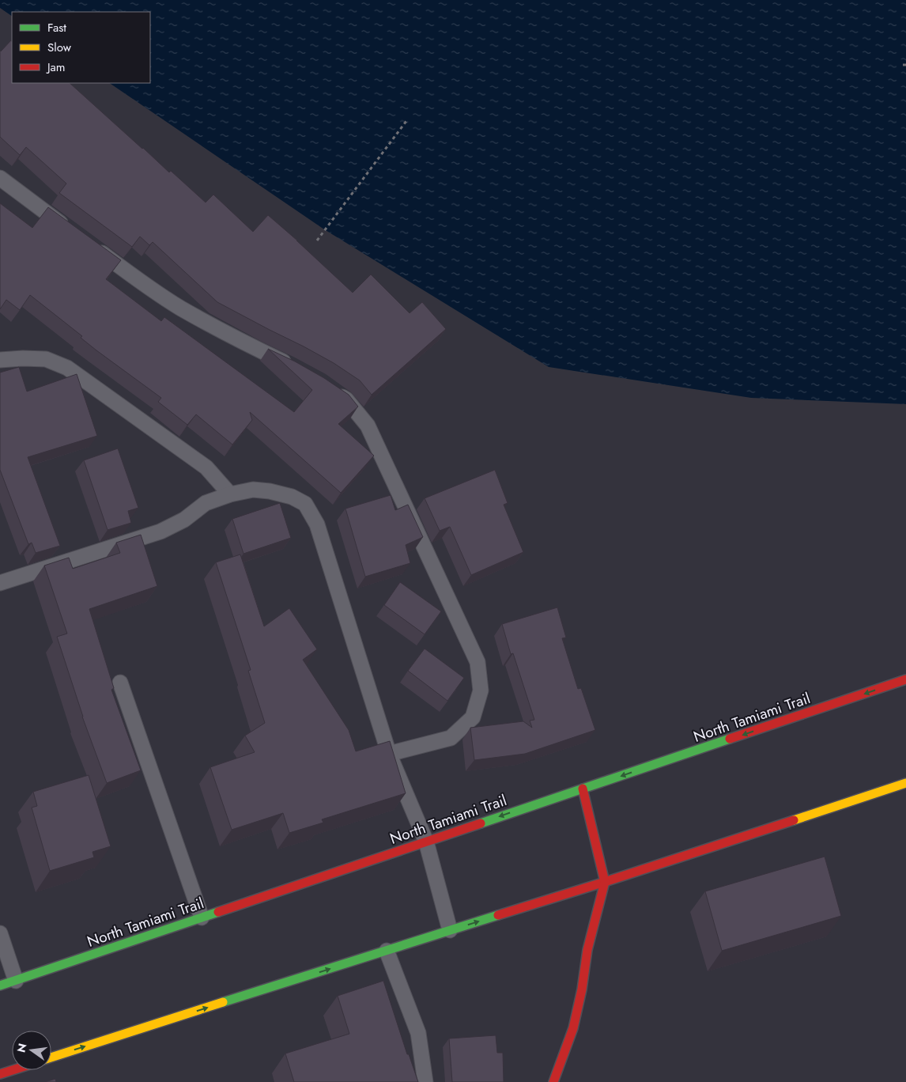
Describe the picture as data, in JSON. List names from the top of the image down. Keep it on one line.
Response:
{"streets":{"main road":["North Tamiami Trail"]},"one_way":["North Tamiami Trail"],"legend":["Fast","Slow","Jam"],"north":"left"}
